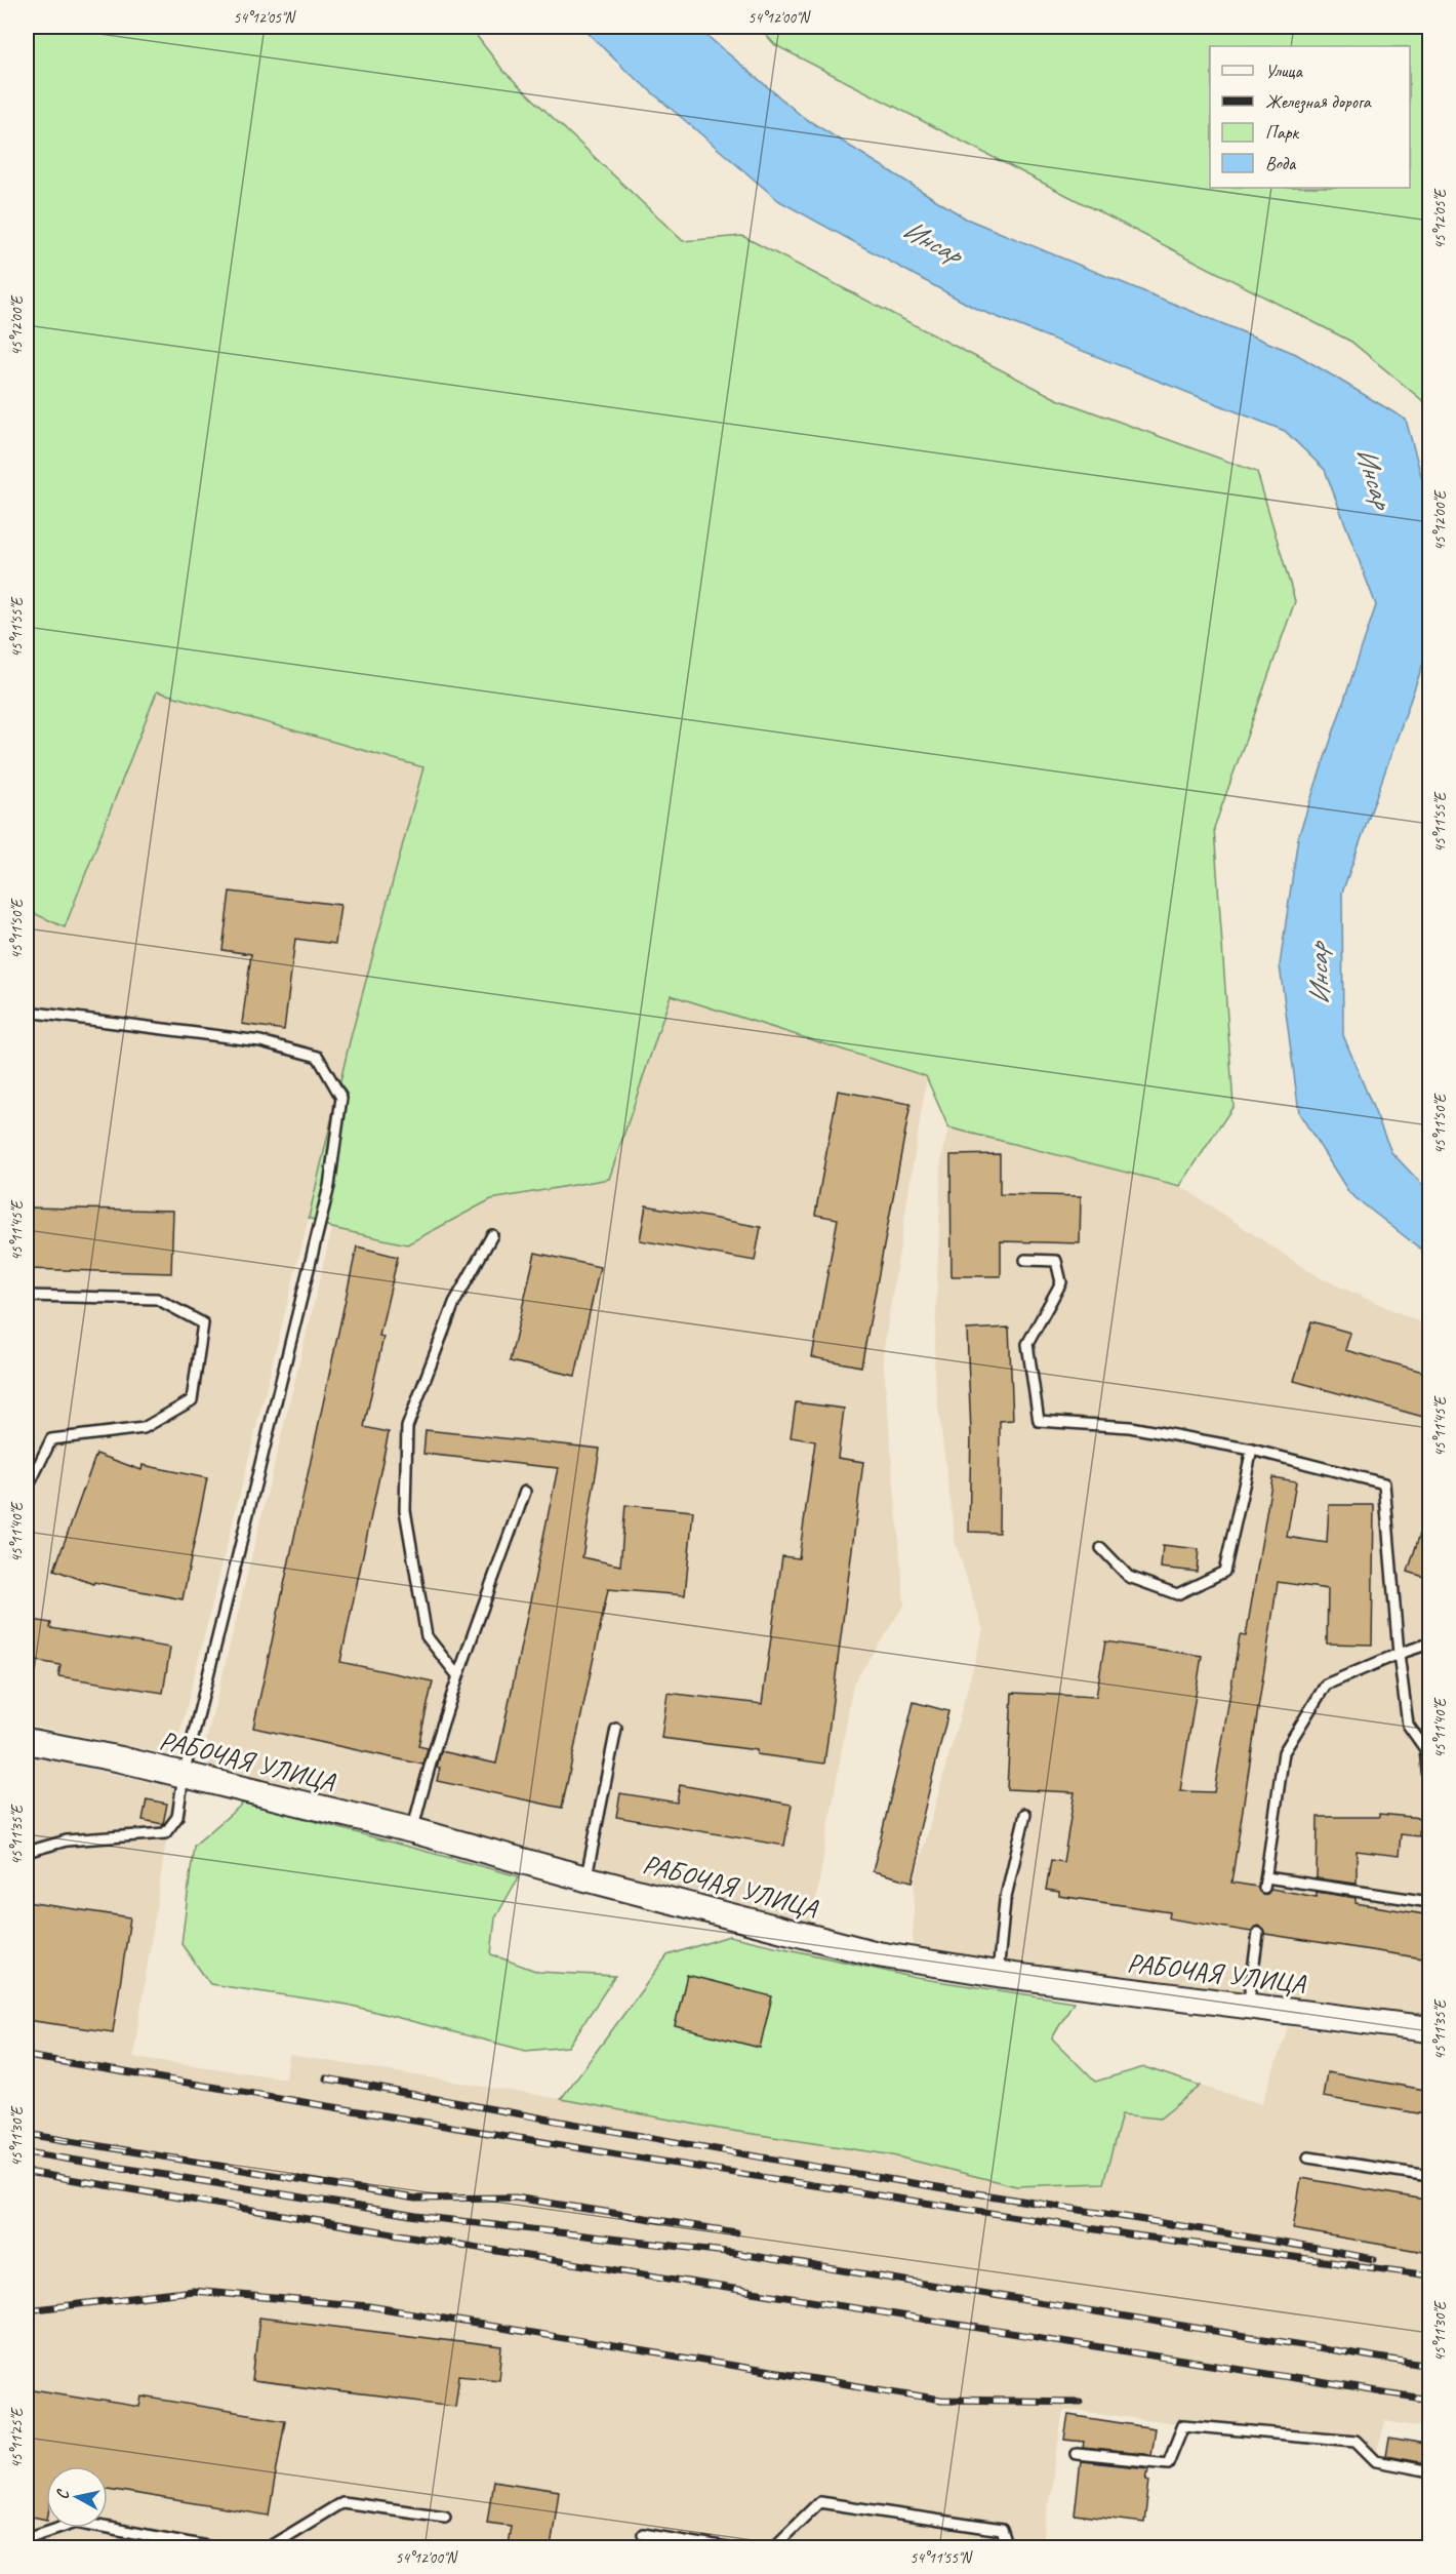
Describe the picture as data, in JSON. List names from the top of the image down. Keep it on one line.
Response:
{"streets":{"street":["РАБОЧАЯ УЛИЦА"]},"water":["Инсар"],"legend":["Улица","Железная дорога","Парк","Вода"],"north":"left","coordinates":["54°12'05\"N","54°12'00\"N","45°12'05\"E","45°12'00\"E","45°11'55\"E","45°11'50\"E","45°11'45\"E","45°11'40\"E","45°11'35\"E","45°11'30\"E","45°11'25\"E","54°11'55\"N"]}
